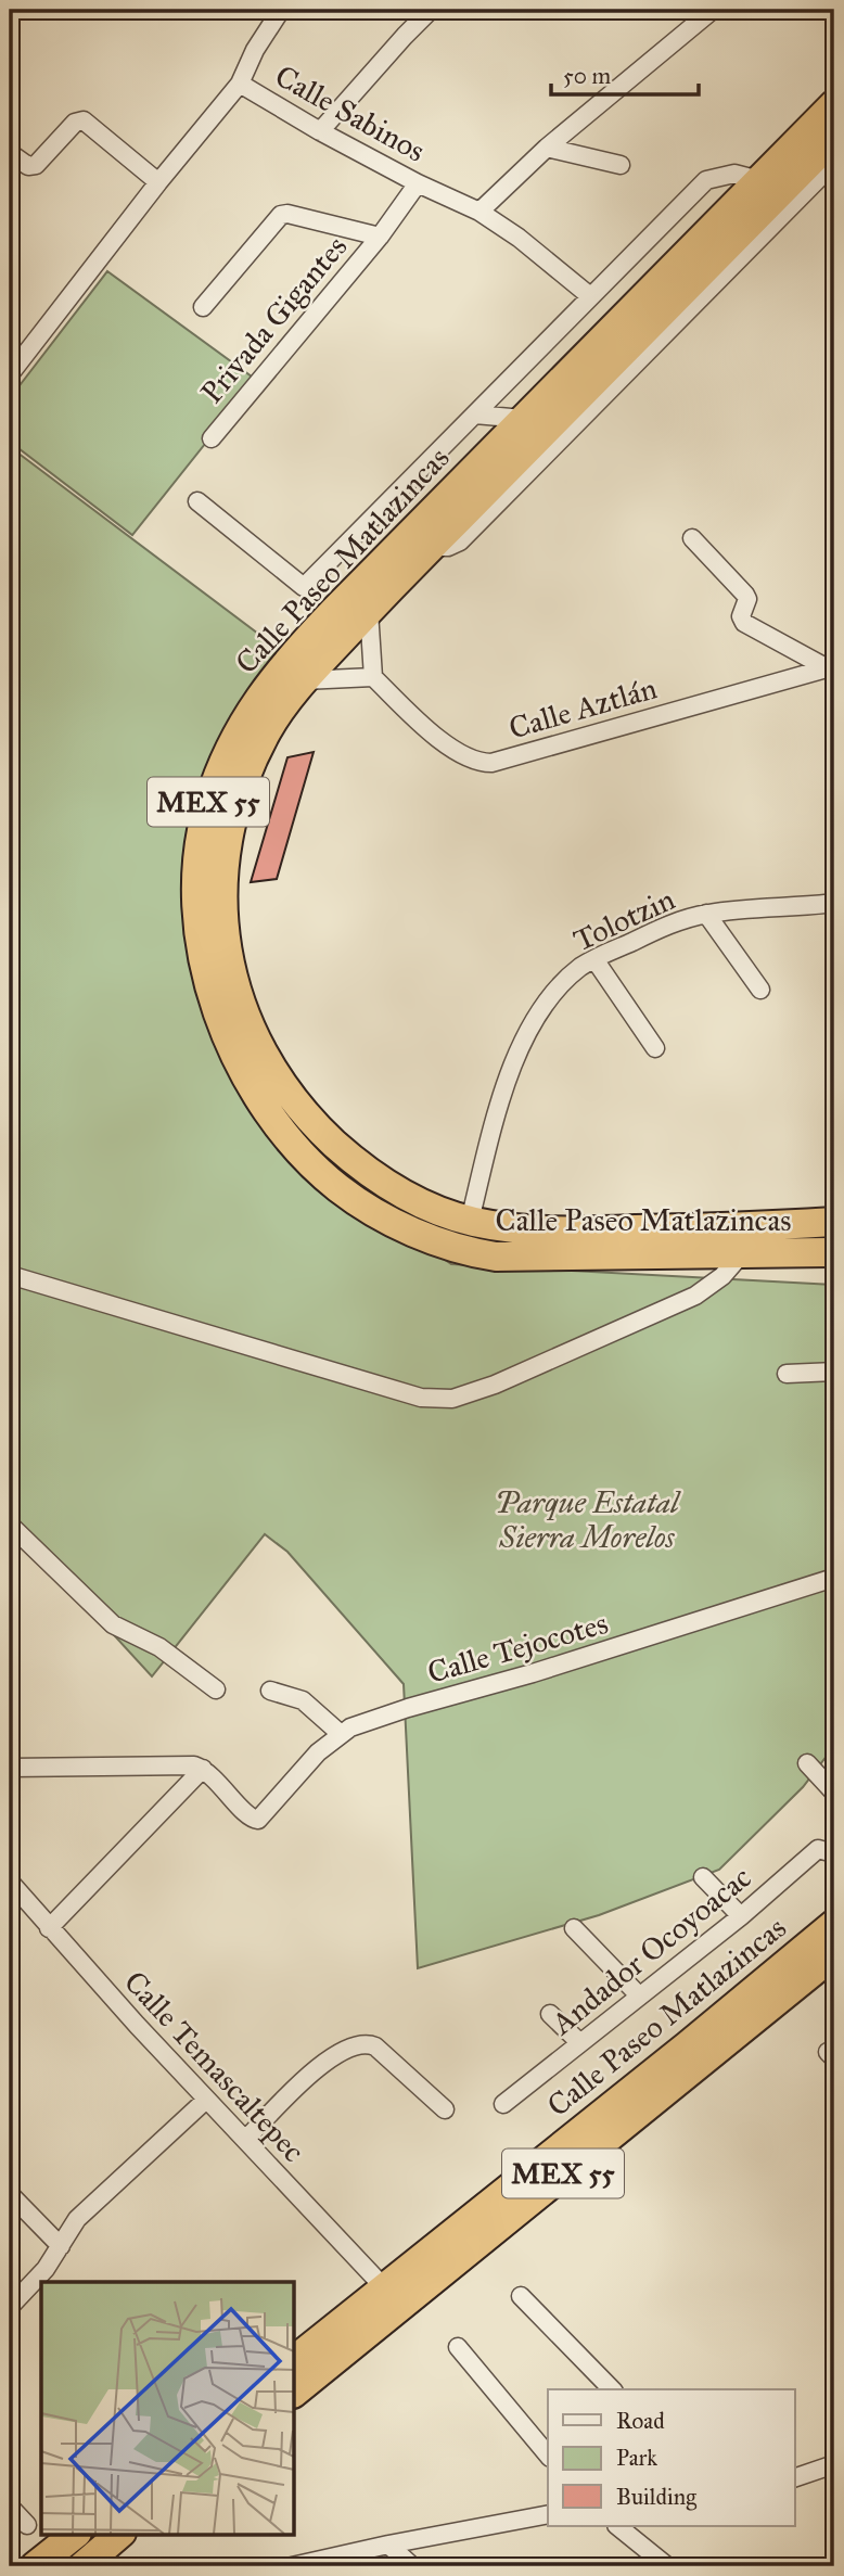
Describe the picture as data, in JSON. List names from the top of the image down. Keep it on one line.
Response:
{"streets":{"highway":["Calle Paseo Matlazincas","MEX 55"],"street":["Calle Sabinos","Privada Gigantes","Calle Aztlán","Tolotzin","Calle Tejocotes","Andador Ocoyoacac","Calle Temascaltepec"]},"crossings":[["Calle Sabinos","Privada Gigantes"],["Calle Paseo Matlazincas","Tolotzin"],["Calle Paseo Matlazincas","Calle Temascaltepec"]],"parks":["Parque Estatal Sierra Morelos"],"legend":["Road","Park","Building"],"scale_bar":"50 m"}
